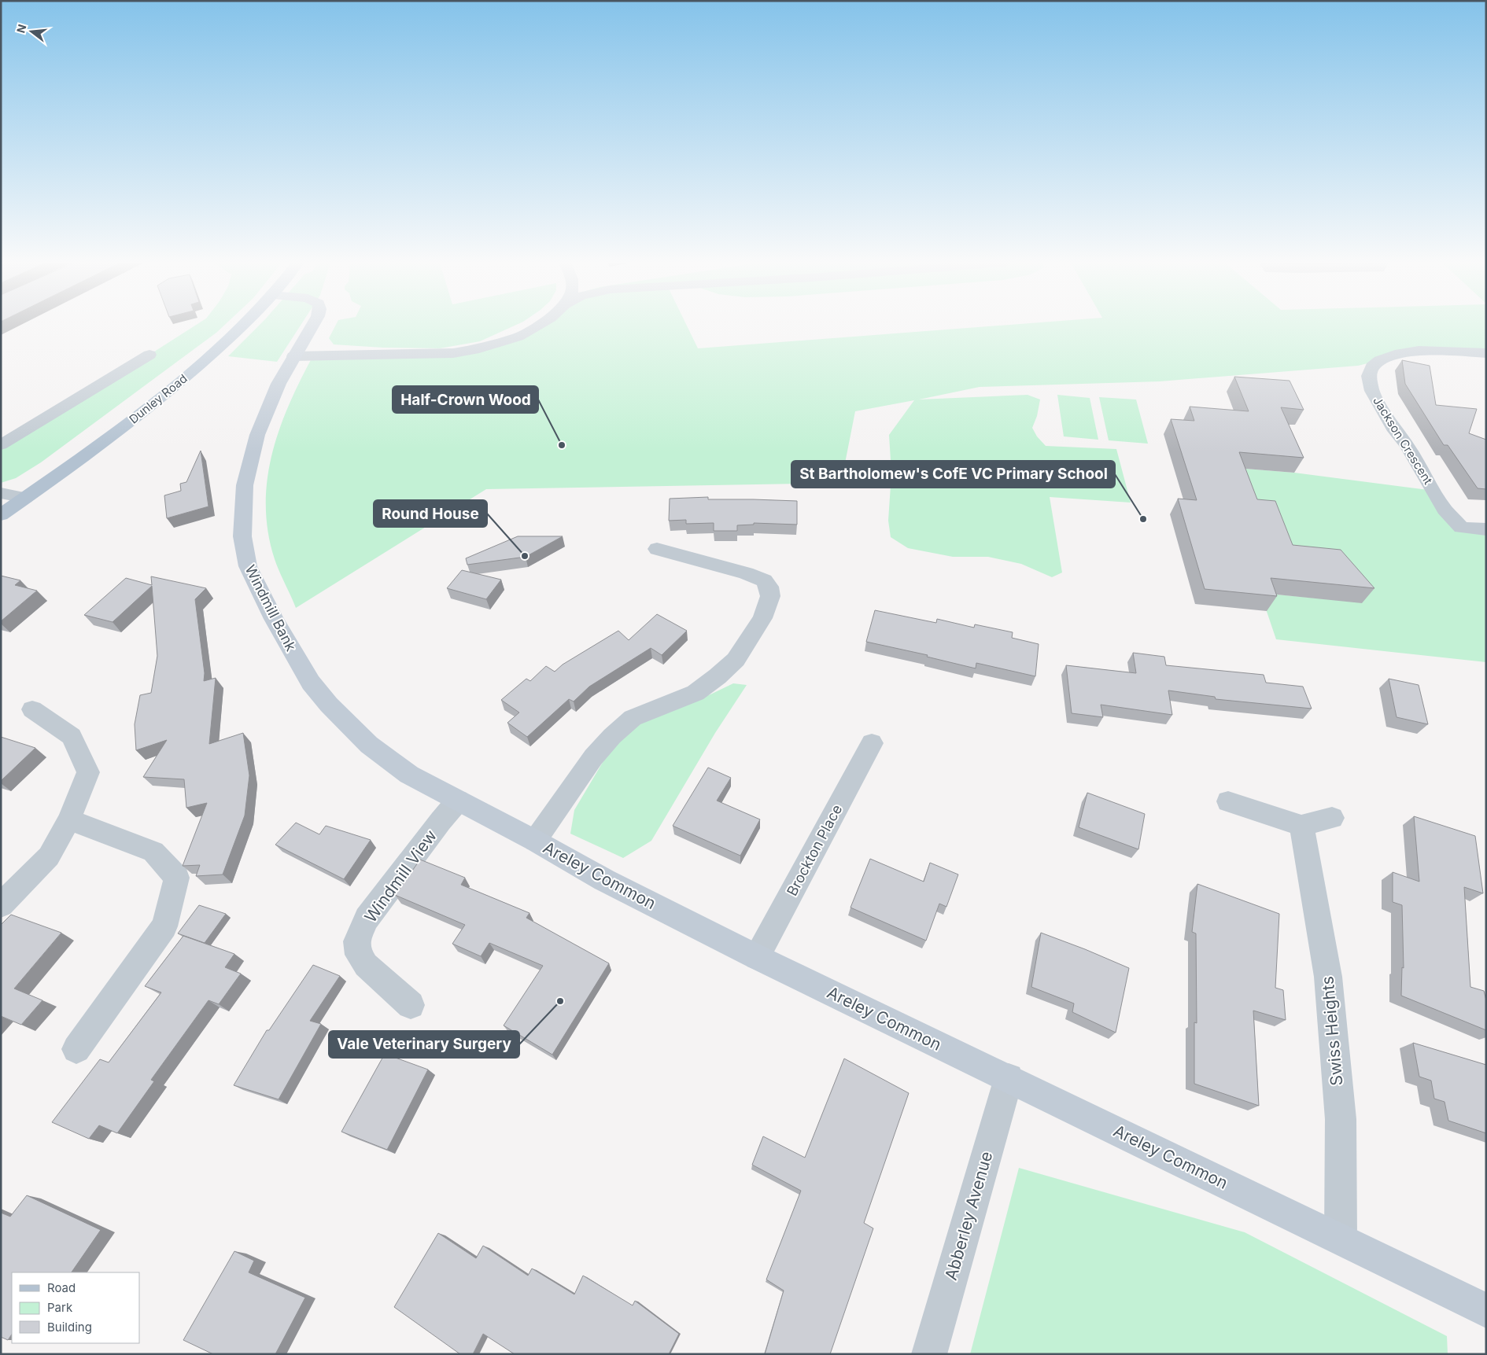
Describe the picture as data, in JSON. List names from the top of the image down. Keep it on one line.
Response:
{"streets":{"main road":["Dunley Road","Windmill Bank","Areley Common"],"street":["Jackson Crescent","Brockton Place","Windmill View","Swiss Heights","Abberley Avenue"]},"crossings":[["Windmill Bank","Areley Common"],["Brockton Place","Areley Common"],["Areley Common","Windmill View"],["Areley Common","Swiss Heights"],["Areley Common","Abberley Avenue"]],"places":["Half-Crown Wood","St Bartholomew's CofE VC Primary School","Round House","Vale Veterinary Surgery"],"legend":["Road","Park","Building"],"north":"left"}
